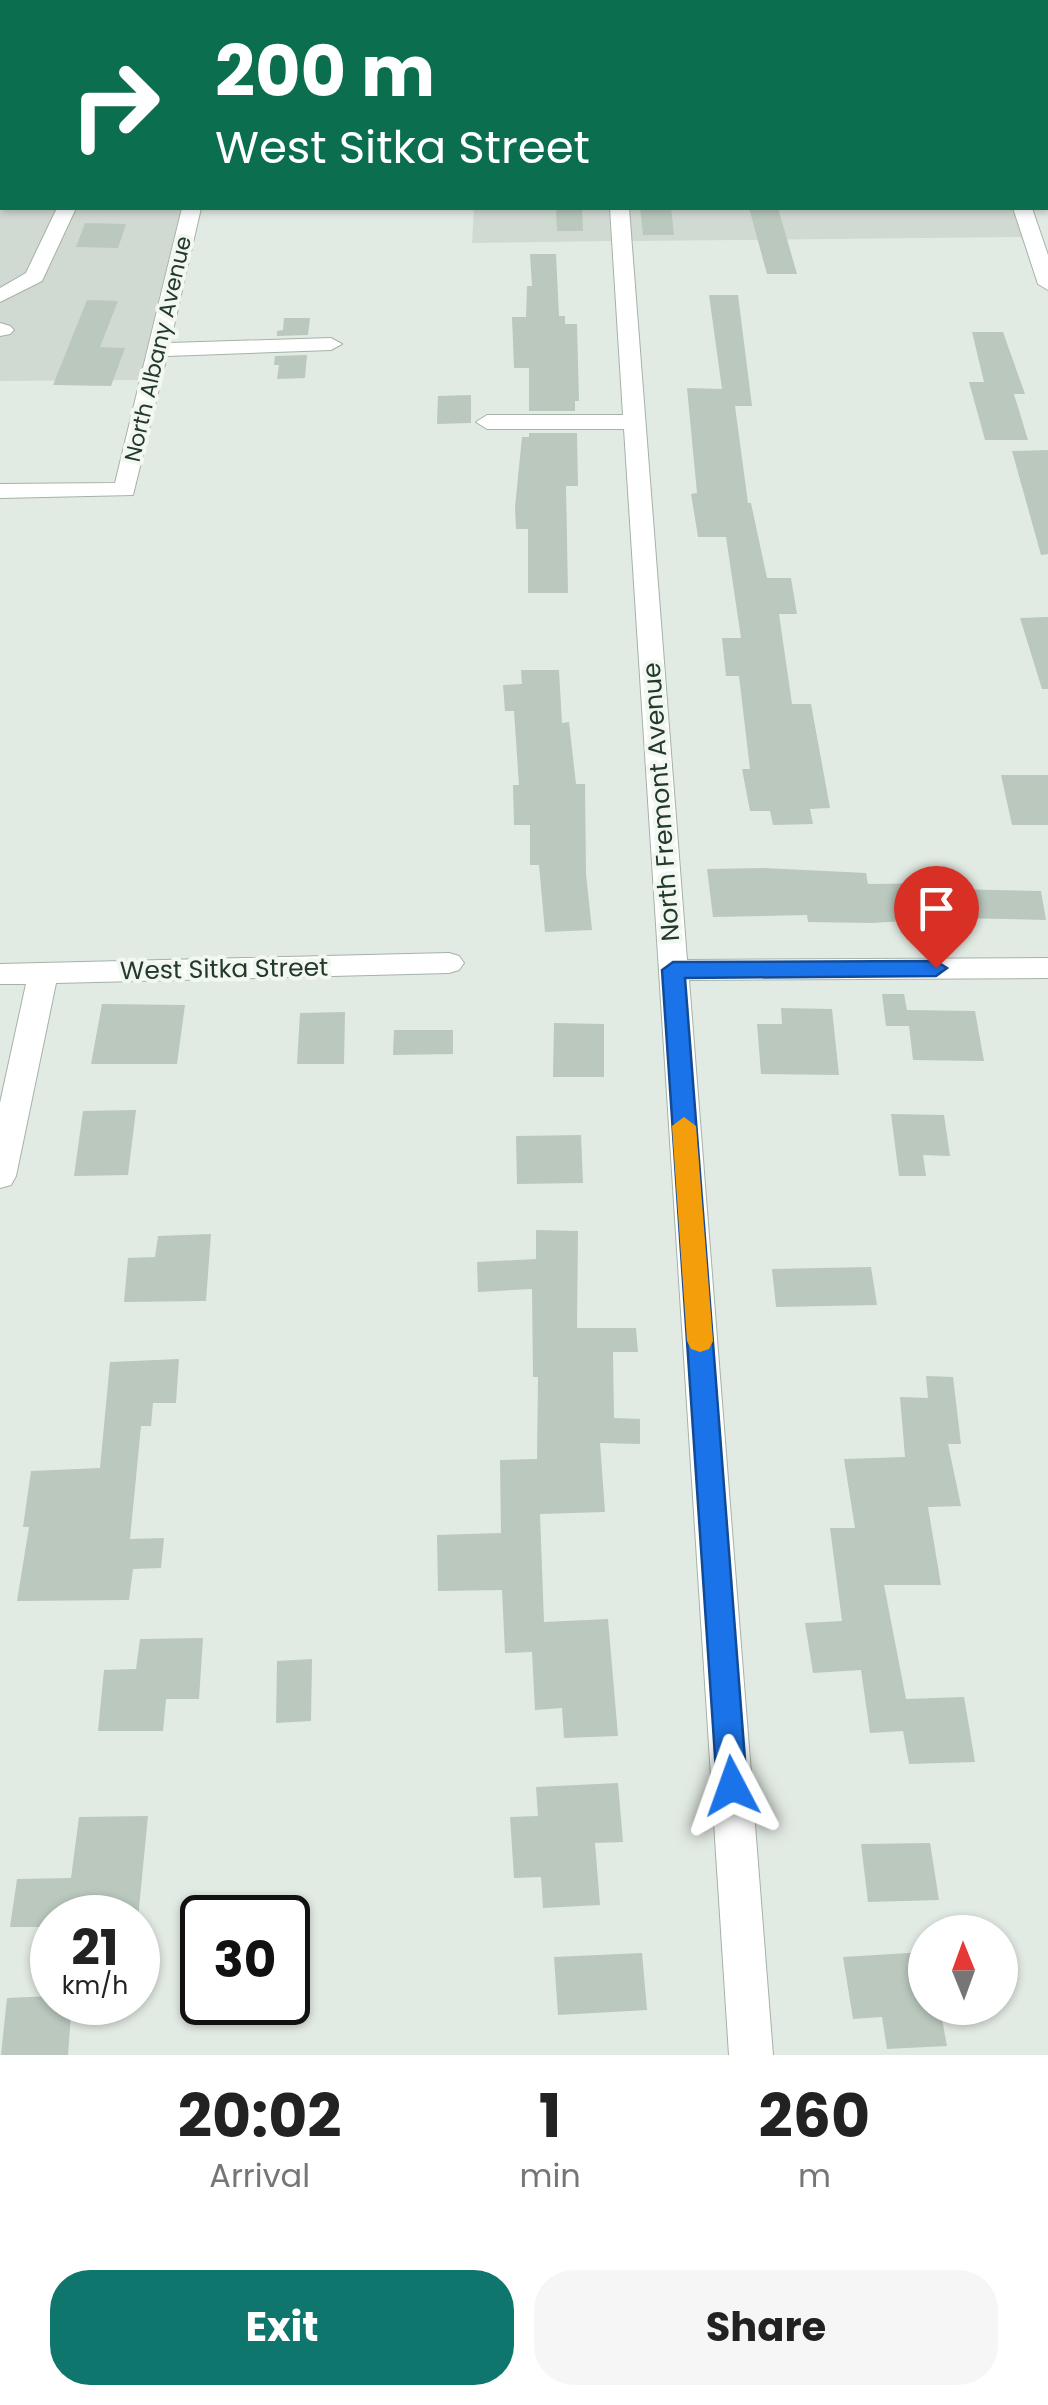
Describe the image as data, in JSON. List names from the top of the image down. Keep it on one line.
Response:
{"streets":{"street":["North Albany Avenue","North Fremont Avenue","West Sitka Street"]},"north":"top","page":{"turn":["200 m","West Sitka Street"],"speed":"21 km/h","limit":"30","eta":["20:02","Arrival","1","min","260","m"],"buttons":["Exit","Share"]}}
